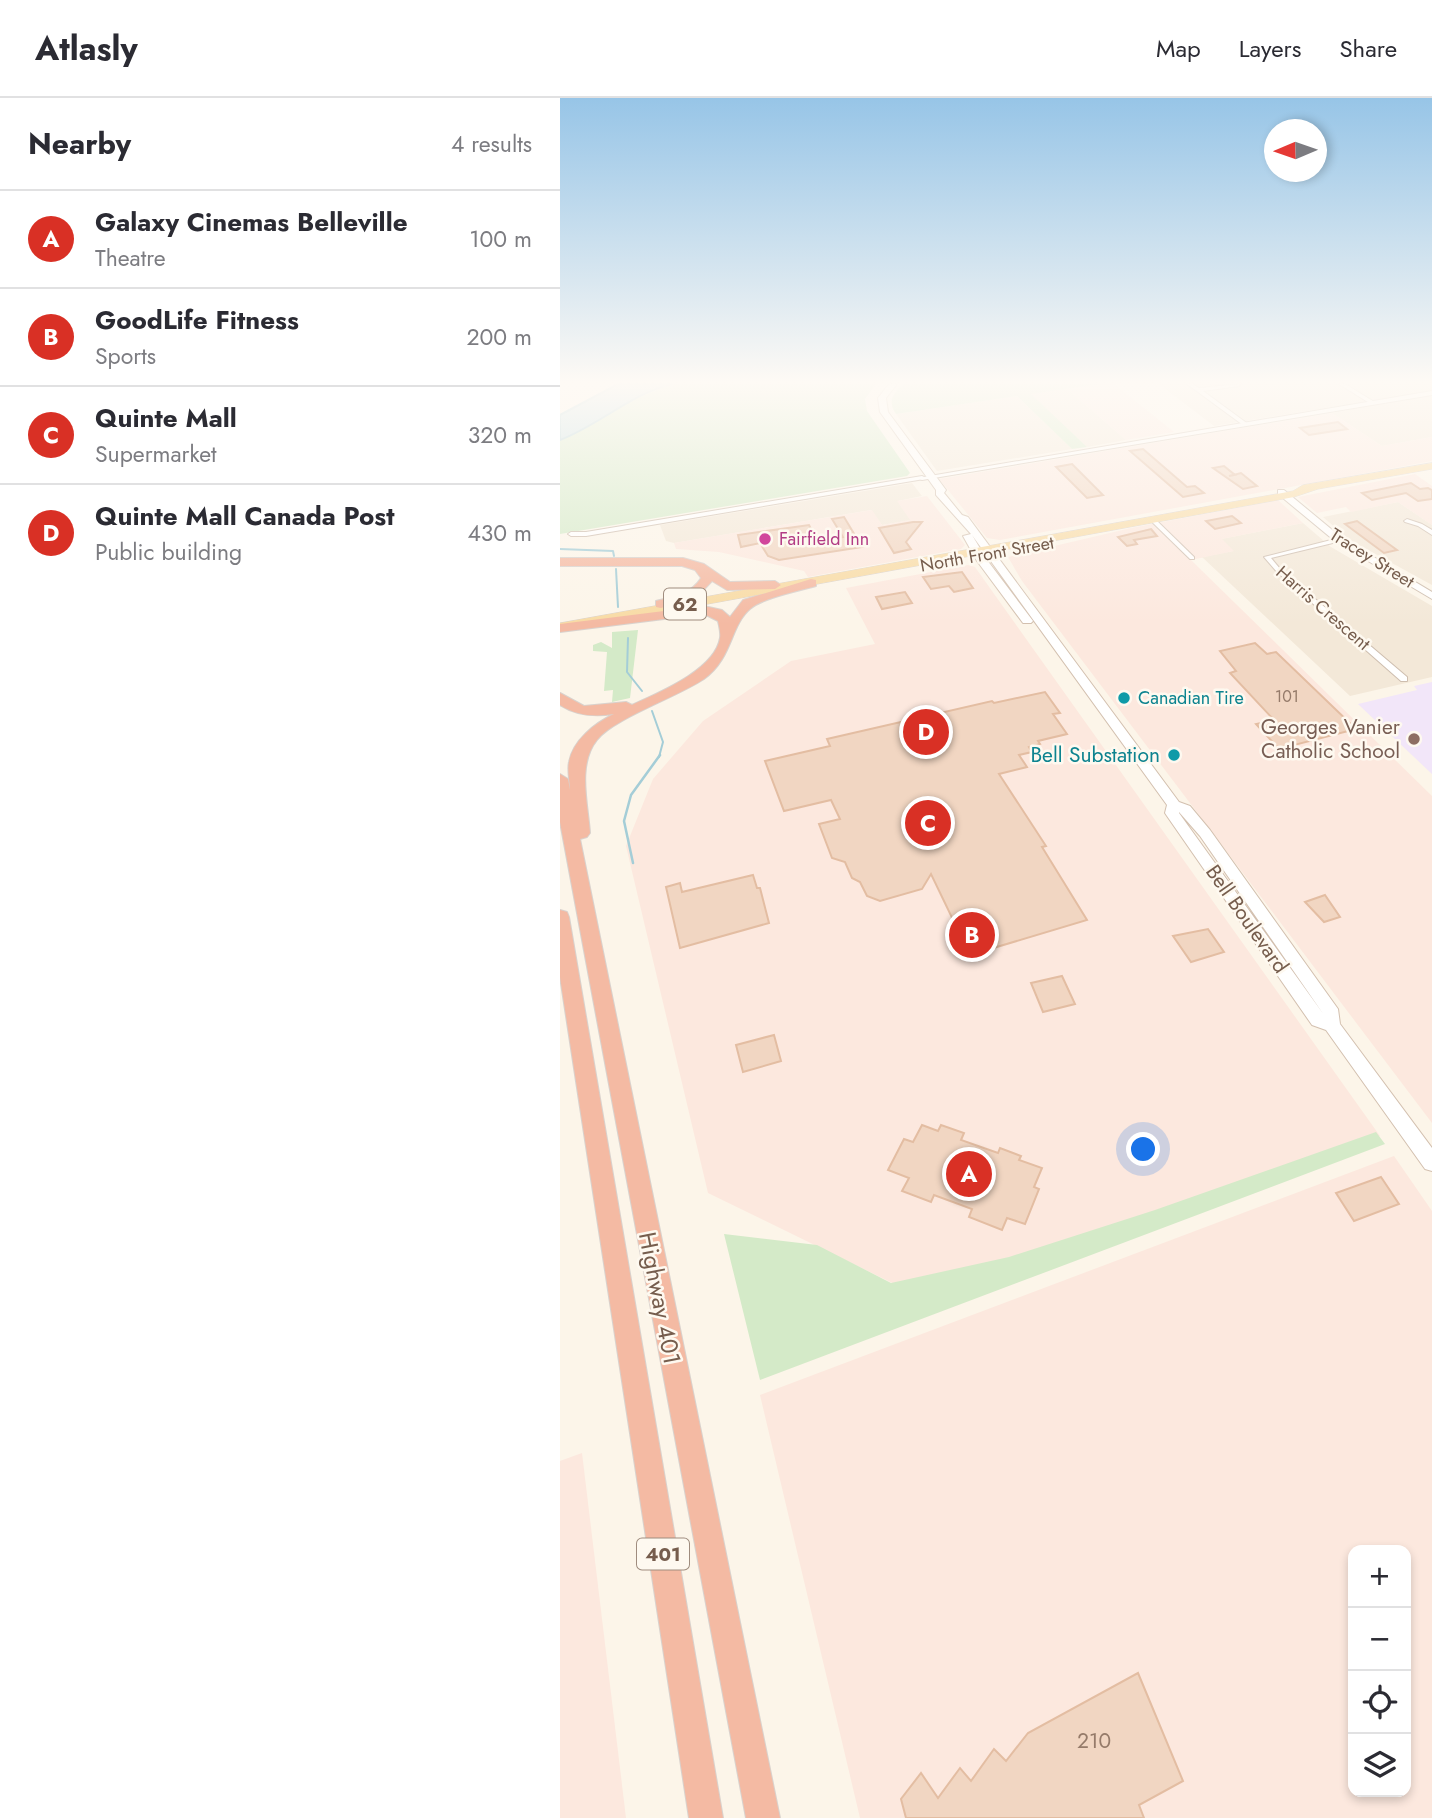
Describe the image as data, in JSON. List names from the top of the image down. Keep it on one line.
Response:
{"streets":{"highway":["Highway 401","401"],"main road":["North Front Street","62","Bell Boulevard"],"street":["Tracey Street","Harris Crescent"]},"crossings":[["North Front Street","Tracey Street"],["North Front Street","Bell Boulevard"],["Tracey Street","Harris Crescent"]],"places":["Fairfield Inn","Canadian Tire","Georges Vanier Catholic School","Bell Substation"],"house_numbers":["101","210"],"north":"left","page":{"header":"Atlasly","nav":["Map","Layers","Share"],"heading":["Nearby","4 results"],"list":[{"mark":"A","name":"Galaxy Cinemas Belleville","note":"Theatre","value":"100 m"},{"mark":"B","name":"GoodLife Fitness","note":"Sports","value":"200 m"},{"mark":"C","name":"Quinte Mall","note":"Supermarket","value":"320 m"},{"mark":"D","name":"Quinte Mall Canada Post","note":"Public building","value":"430 m"}],"pins":["D","C","B","A"],"map_buttons":["+","−"]}}
